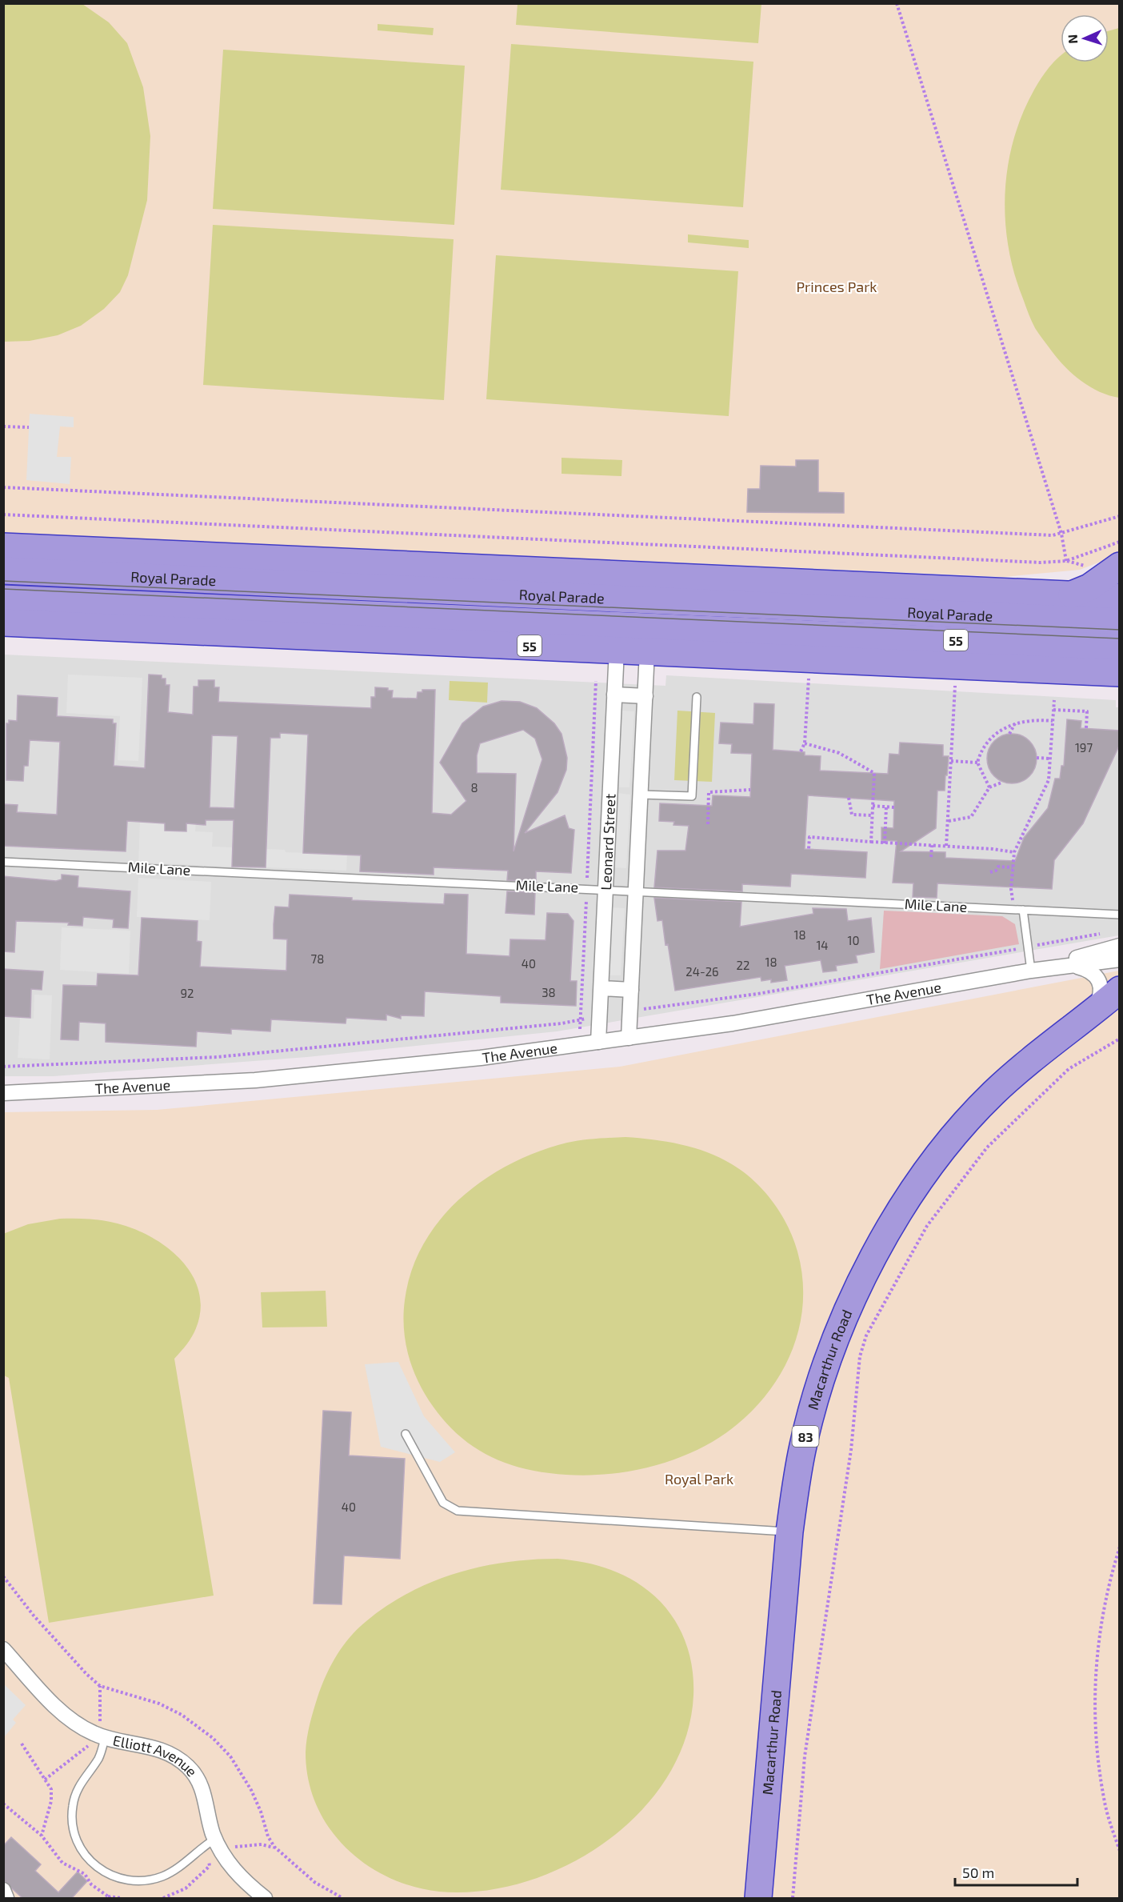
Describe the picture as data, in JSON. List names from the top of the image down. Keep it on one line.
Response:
{"streets":{"highway":["Royal Parade","55","Macarthur Road","83"],"street":["Leonard Street","The Avenue","Elliott Avenue"],"lane":["Mile Lane"]},"crossings":[["Royal Parade","Leonard Street"],["Leonard Street","Mile Lane"],["Leonard Street","The Avenue"]],"parks":["Princes Park","Royal Park"],"house_numbers":["197","8","18","10","14","78","18","40","22","24-26","38","92","40"],"scale_bar":"50 m","north":"left"}
